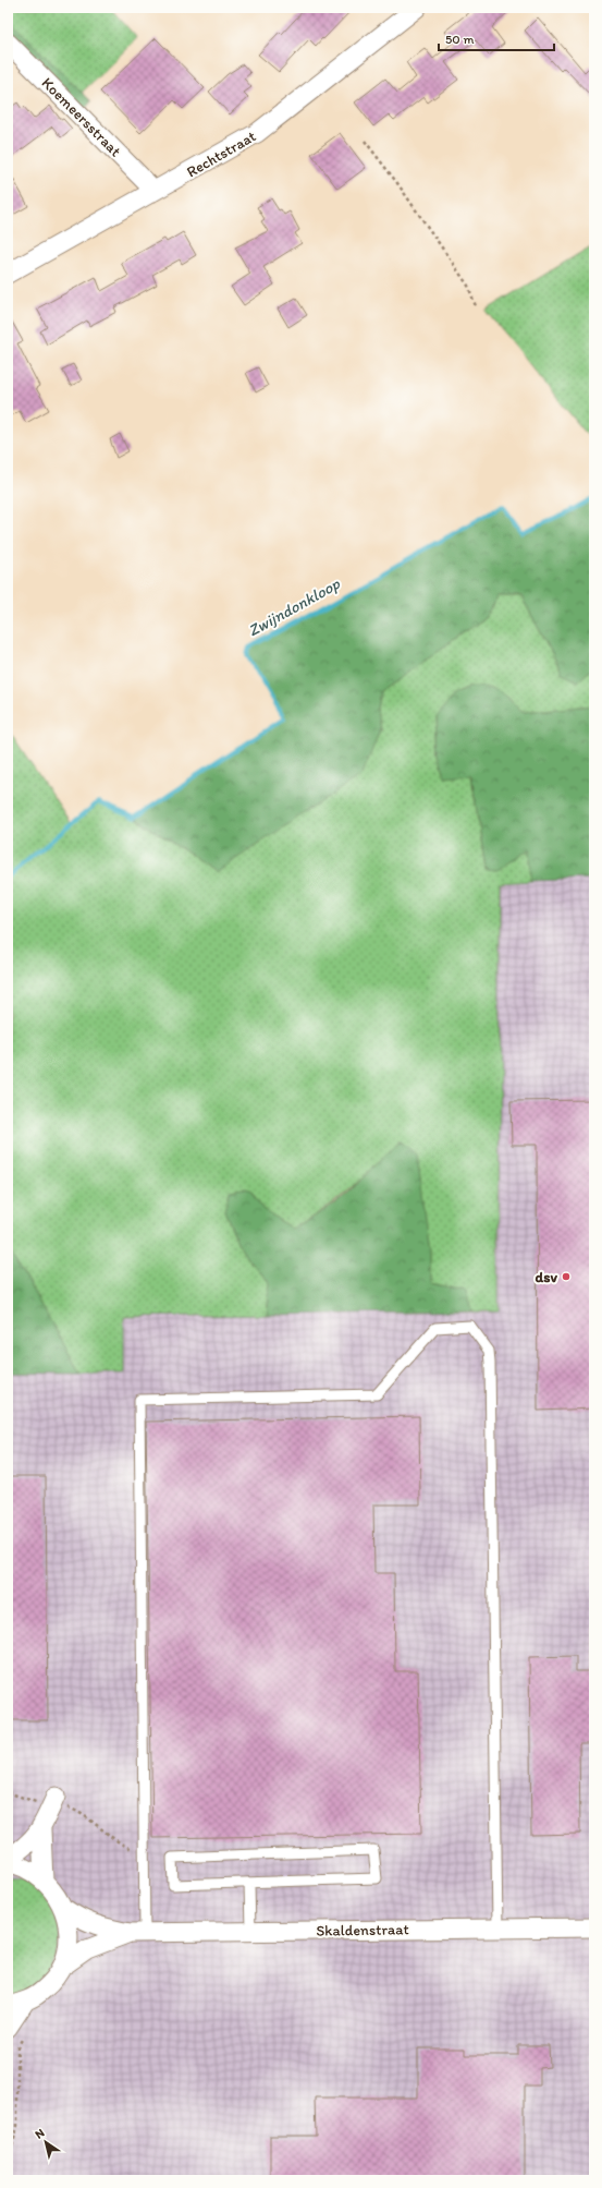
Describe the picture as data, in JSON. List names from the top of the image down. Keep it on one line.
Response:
{"streets":{"street":["Koemeersstraat","Rechtstraat","Skaldenstraat"]},"crossings":[["Koemeersstraat","Rechtstraat"]],"water":["Zwijndonkloop"],"places":["dsv"],"scale_bar":"50 m","north":"top left"}
